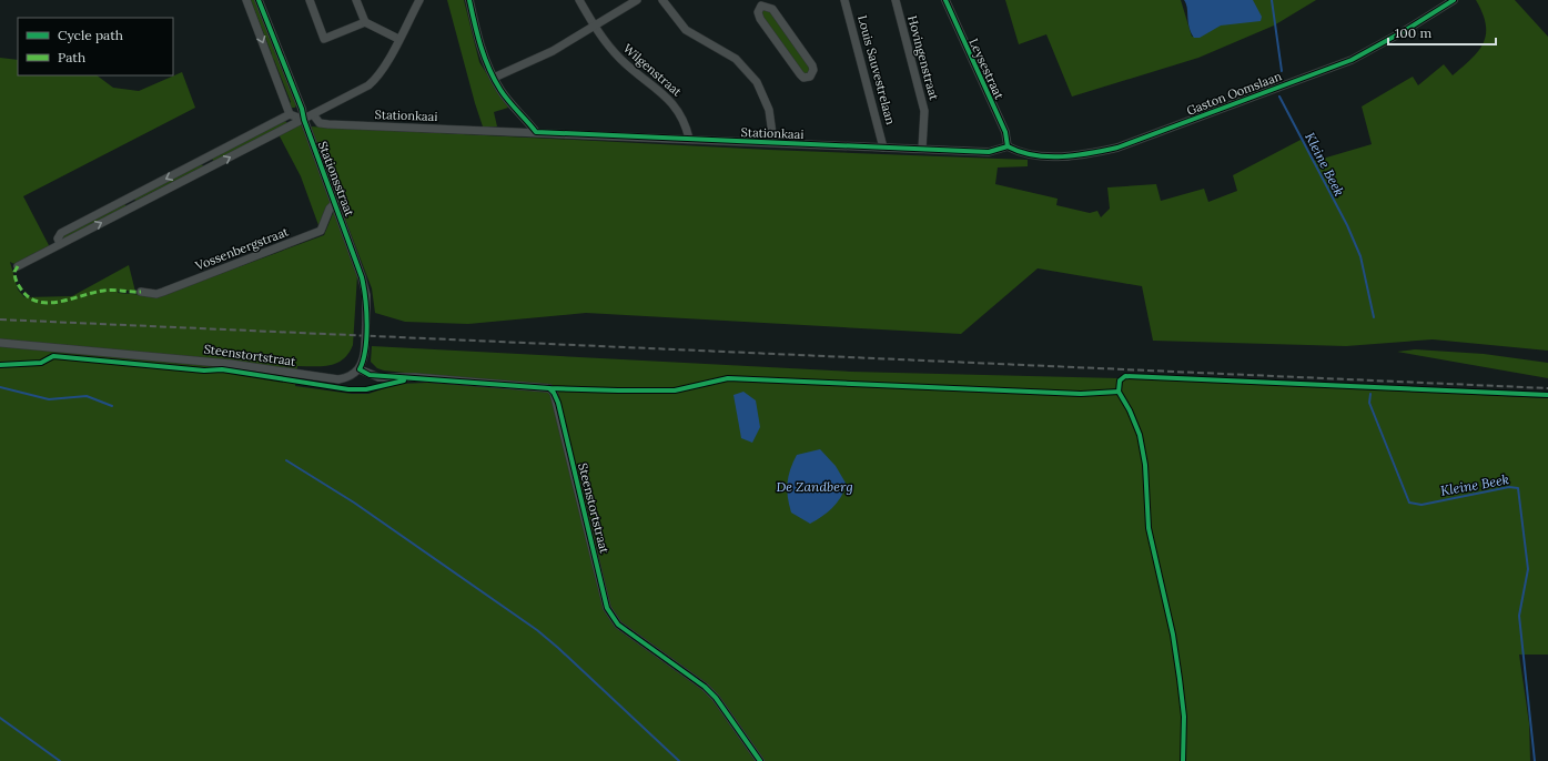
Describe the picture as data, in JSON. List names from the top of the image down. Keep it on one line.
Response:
{"streets":{"street":["Hovingenstraat","Leysestraat","Wilgenstraat","Louis Sauvestrelaan","Gaston Oomslaan","Stationkaai","Stationsstraat","Vossenbergstraat","Steenstortstraat"]},"crossings":[["Hovingenstraat","Stationkaai"],["Leysestraat","Gaston Oomslaan"],["Leysestraat","Stationkaai"],["Wilgenstraat","Stationkaai"],["Louis Sauvestrelaan","Stationkaai"],["Gaston Oomslaan","Stationkaai"],["Stationsstraat","Vossenbergstraat"],["Stationsstraat","Steenstortstraat"]],"water":["Kleine Beek","De Zandberg"],"legend":["Cycle path","Path"],"scale_bar":"100 m"}
